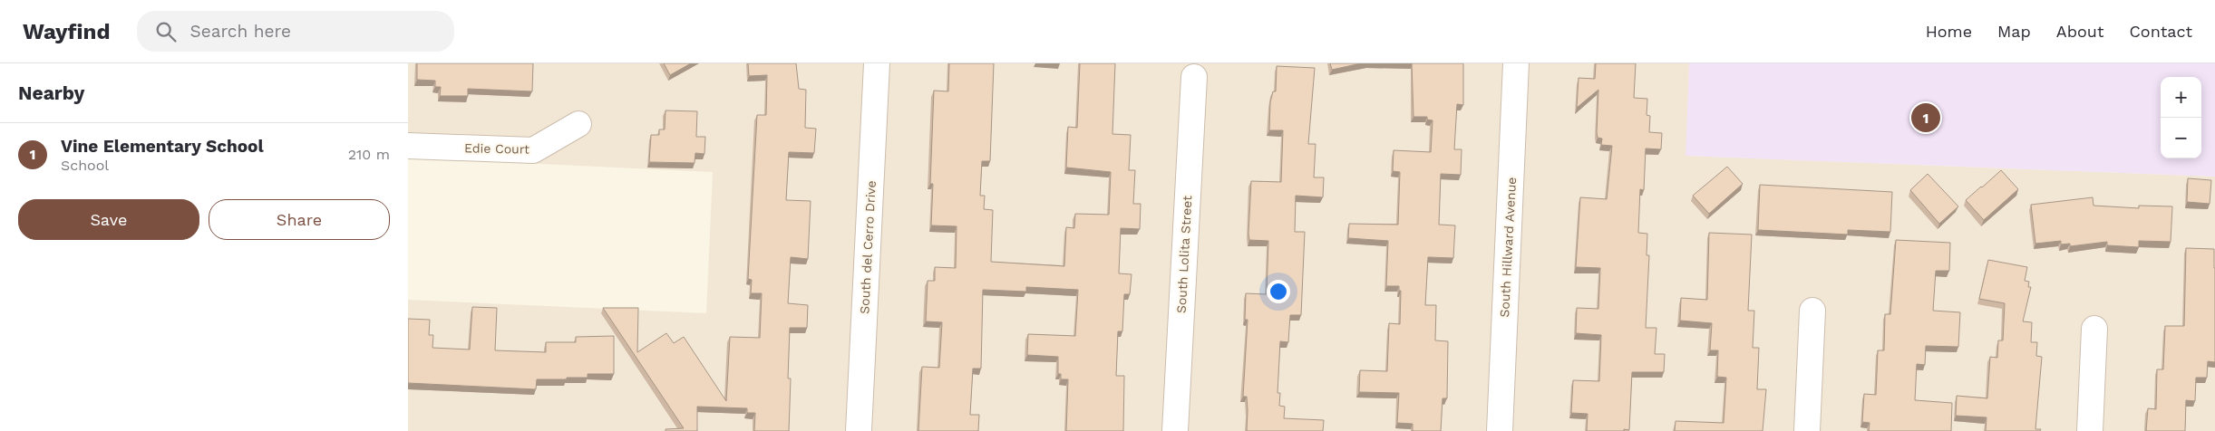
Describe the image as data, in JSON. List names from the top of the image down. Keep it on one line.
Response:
{"streets":{"street":["Edie Court","South del Cerro Drive","South Hillward Avenue","South Lolita Street"]},"page":{"header":"Wayfind","search":"Search here","nav":["Home","Map","About","Contact"],"heading":"Nearby","map_buttons":["+","−"],"pins":"1","list":[{"mark":"1","name":"Vine Elementary School","note":"School","value":"210 m"}],"buttons":["Save","Share"]}}
